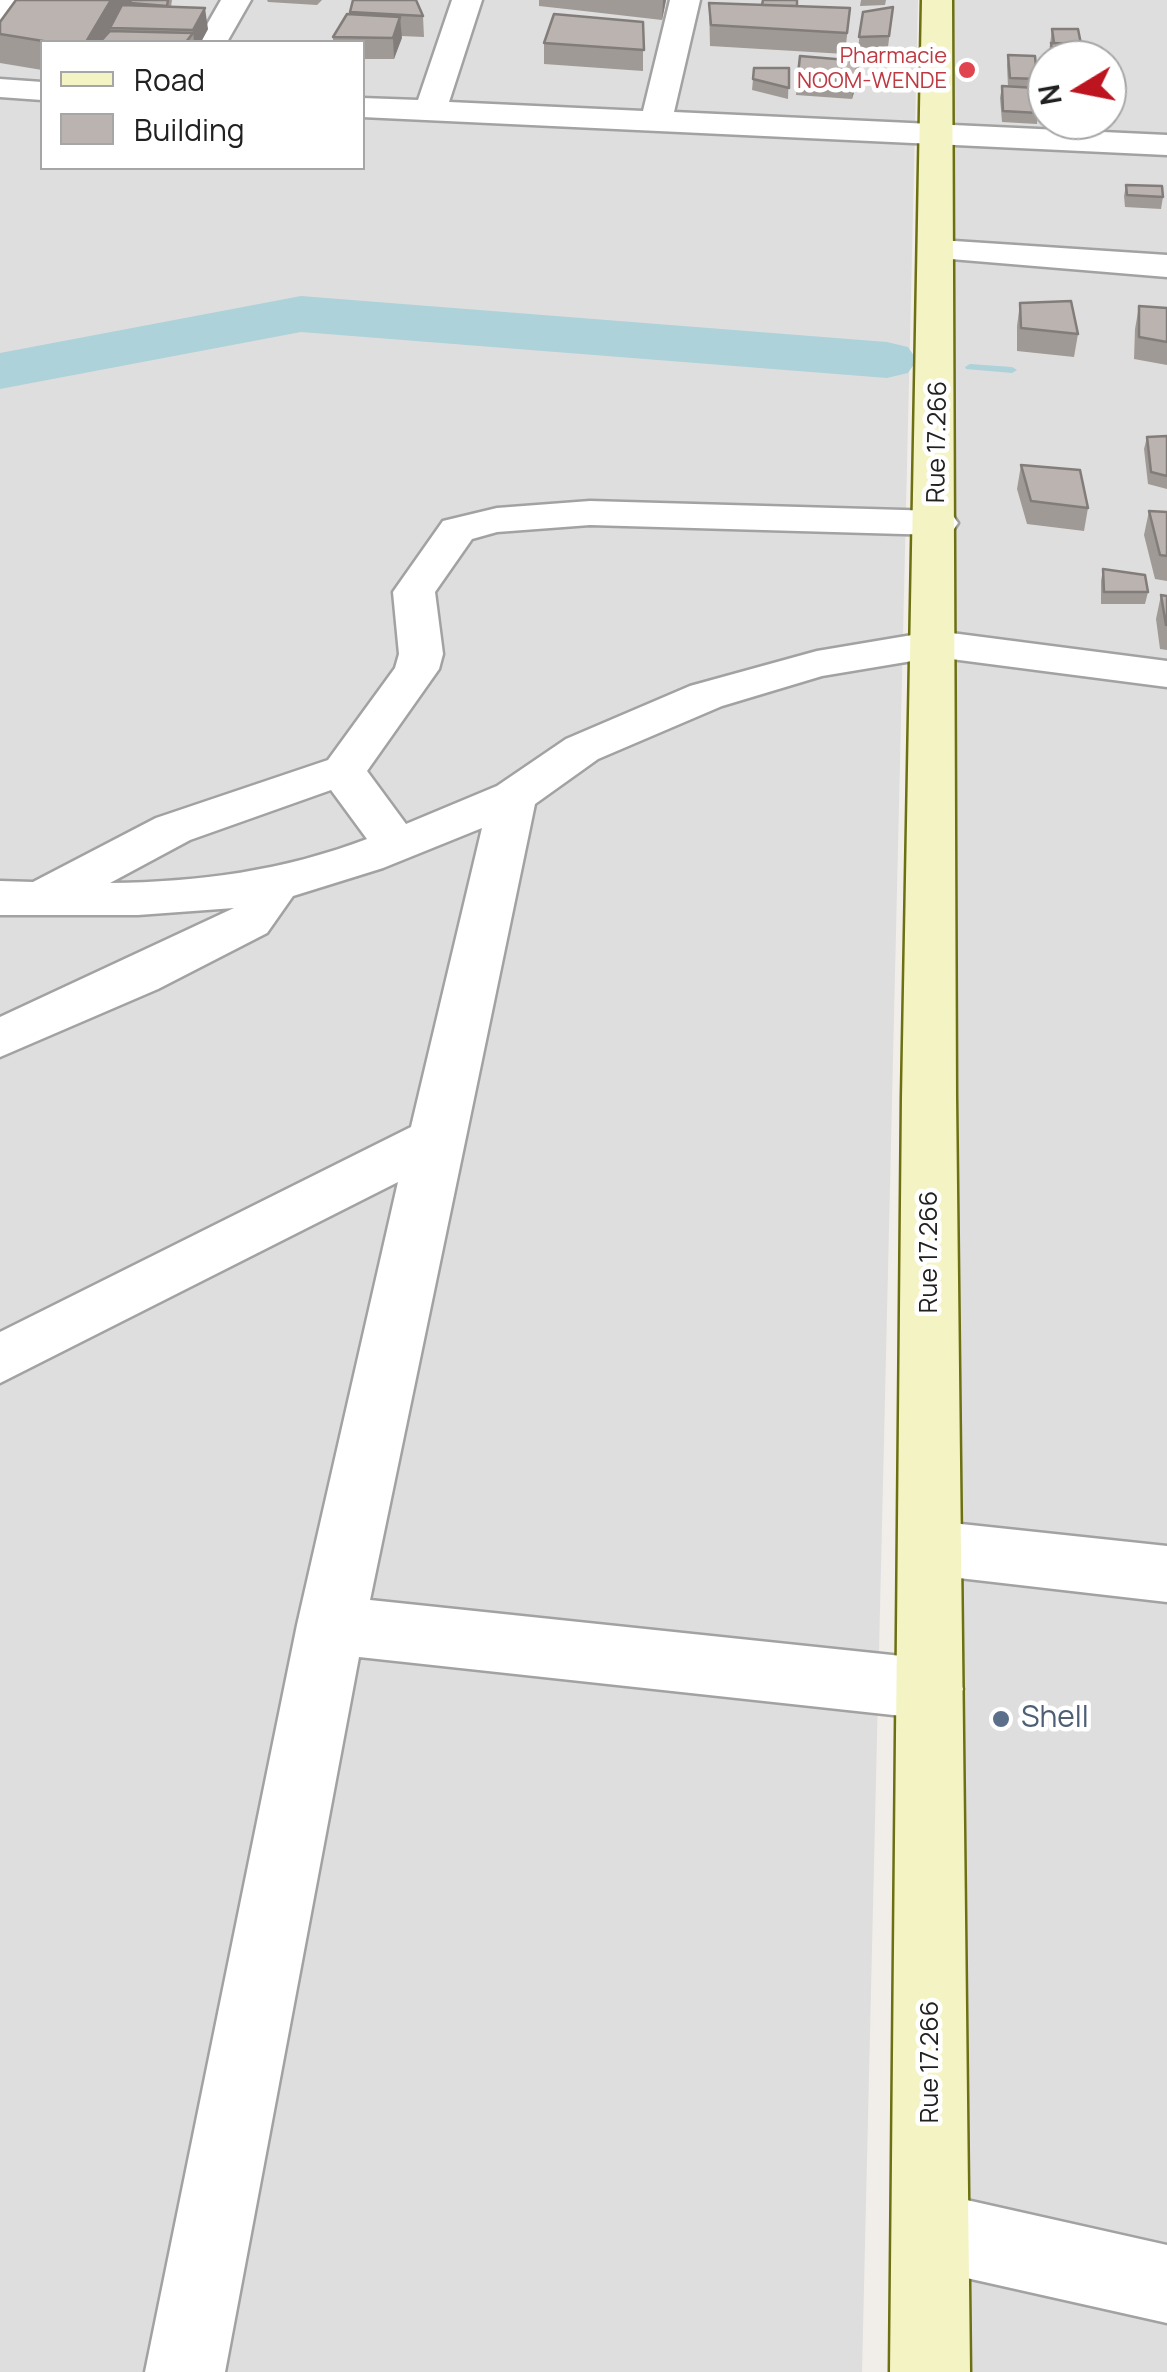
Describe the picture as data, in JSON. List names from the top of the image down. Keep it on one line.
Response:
{"streets":{"main road":["Rue 17.266"]},"places":["Pharmacie NOOM-WENDE","Shell"],"legend":["Road","Building"],"north":"left"}
